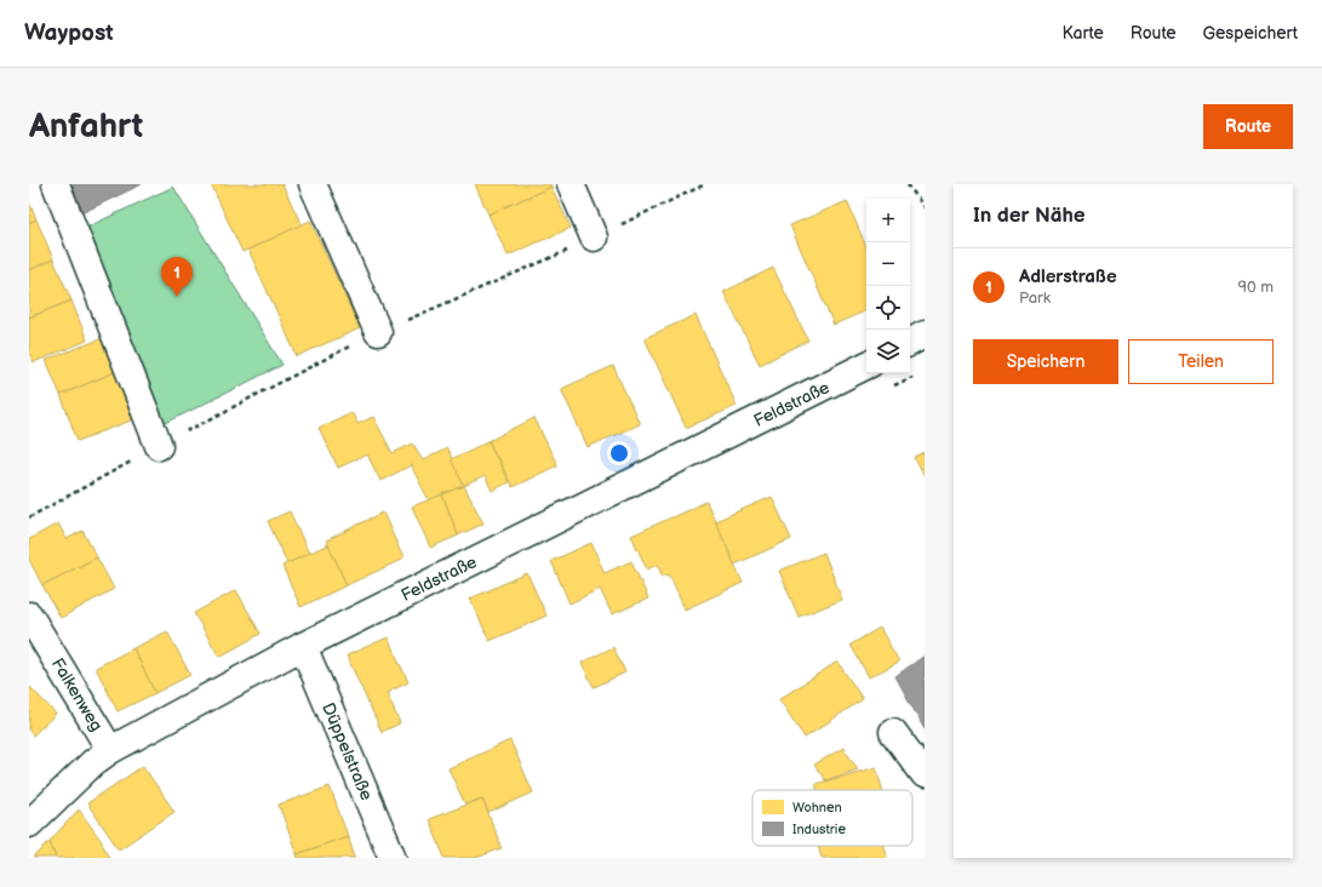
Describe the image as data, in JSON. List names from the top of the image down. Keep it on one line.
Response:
{"streets":{"street":["Feldstraße","Falkenweg","Düppelstraße"]},"crossings":[["Feldstraße","Falkenweg"],["Feldstraße","Düppelstraße"]],"legend":["Wohnen","Industrie"],"page":{"header":"Waypost","nav":["Karte","Route","Gespeichert"],"buttons":["Route",["Speichern","Teilen"]],"title":"Anfahrt","heading":"In der Nähe","map_buttons":["+","−"],"list":[{"mark":"1","name":"Adlerstraße","note":"Park","value":"90 m"}],"pins":"1"}}
